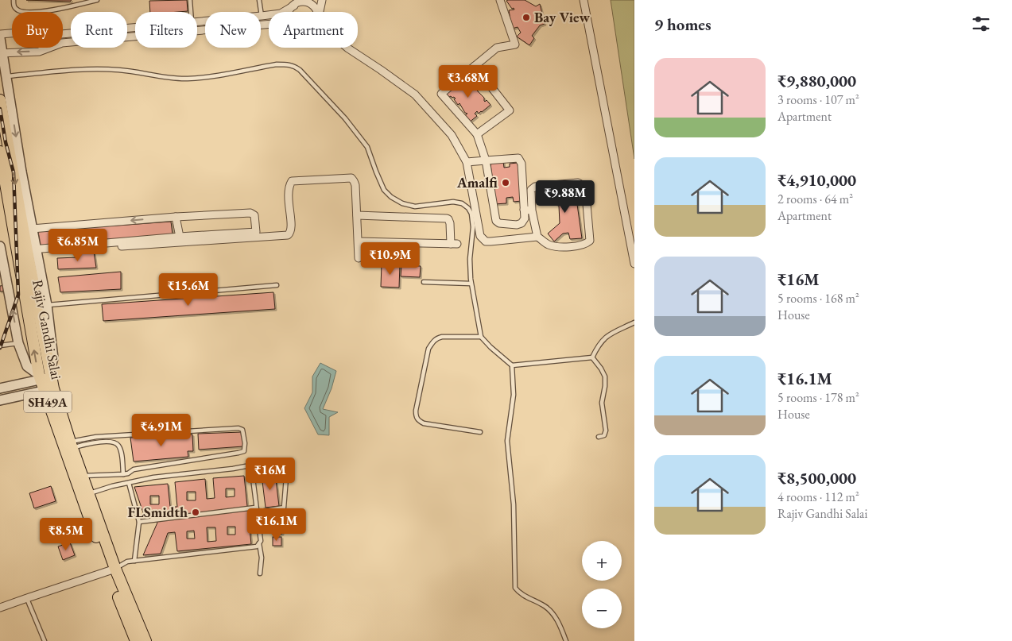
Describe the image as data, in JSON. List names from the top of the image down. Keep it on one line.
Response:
{"streets":{"main road":["Rajiv Gandhi Salai","SH49A"]},"places":["Bay View","Amalfi","FLSmidth"],"page":{"heading":"9 homes","chip":["Buy","Rent","Filters","New","Apartment"],"list":[{"name":"₹9,880,000","note":"3 rooms · 107 m² · Apartment"},{"name":"₹4,910,000","note":"2 rooms · 64 m² · Apartment"},{"name":"₹16M","note":"5 rooms · 168 m² · House"},{"name":"₹16.1M","note":"5 rooms · 178 m² · House"},{"name":"₹8,500,000","note":"4 rooms · 112 m² · Rajiv Gandhi Salai"}],"price":["₹3.68M","₹9.88M","₹6.85M","₹10.9M","₹15.6M","₹4.91M","₹16M","₹16.1M","₹8.5M"],"map_buttons":["+","−"]}}
